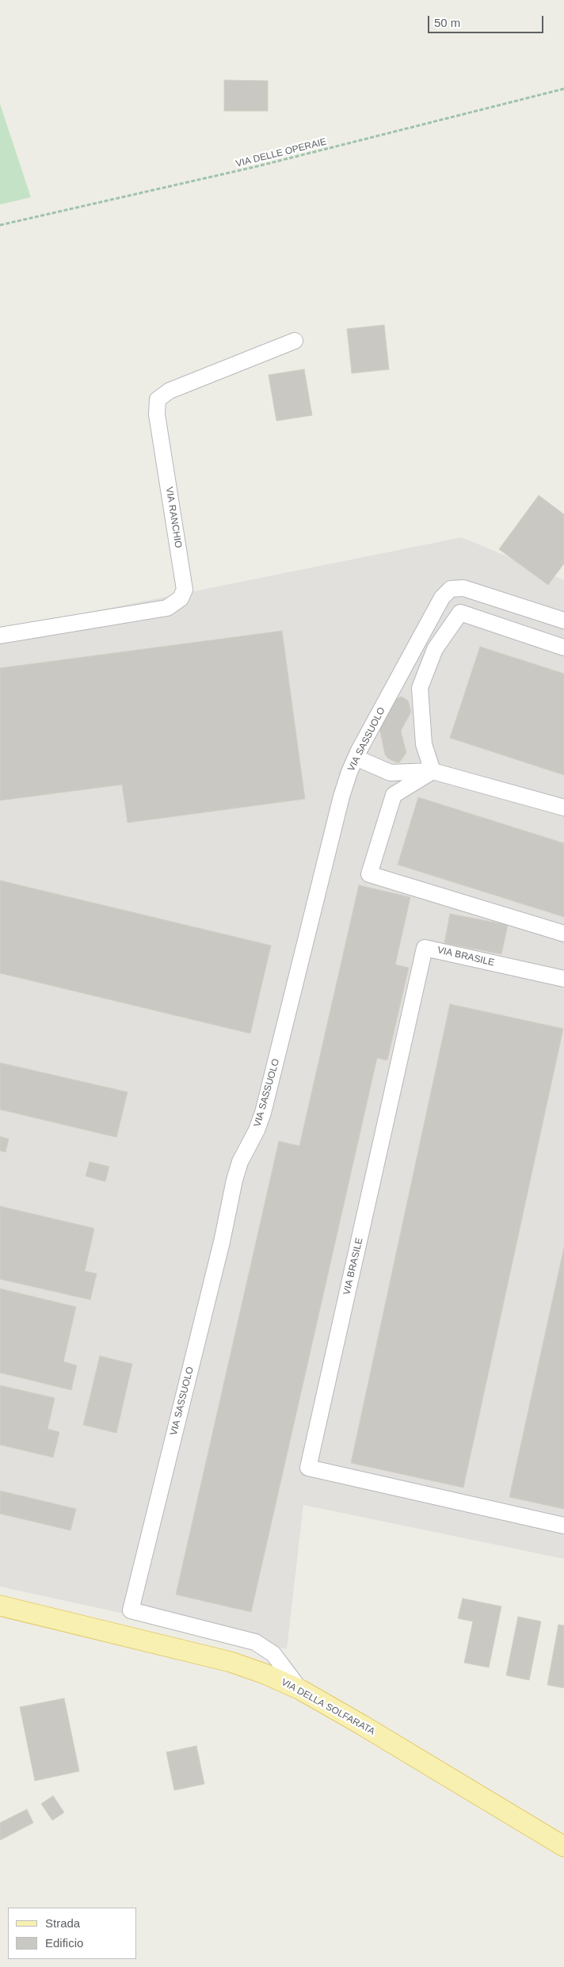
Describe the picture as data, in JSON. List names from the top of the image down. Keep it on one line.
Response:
{"streets":{"main road":["VIA DELLA SOLFARATA"],"street":["VIA RANCHIO","VIA SASSUOLO","VIA BRASILE"],"path":["VIA DELLE OPERAIE"]},"crossings":[["VIA SASSUOLO","VIA DELLA SOLFARATA"]],"legend":["Strada","Edificio"],"scale_bar":"50 m"}
